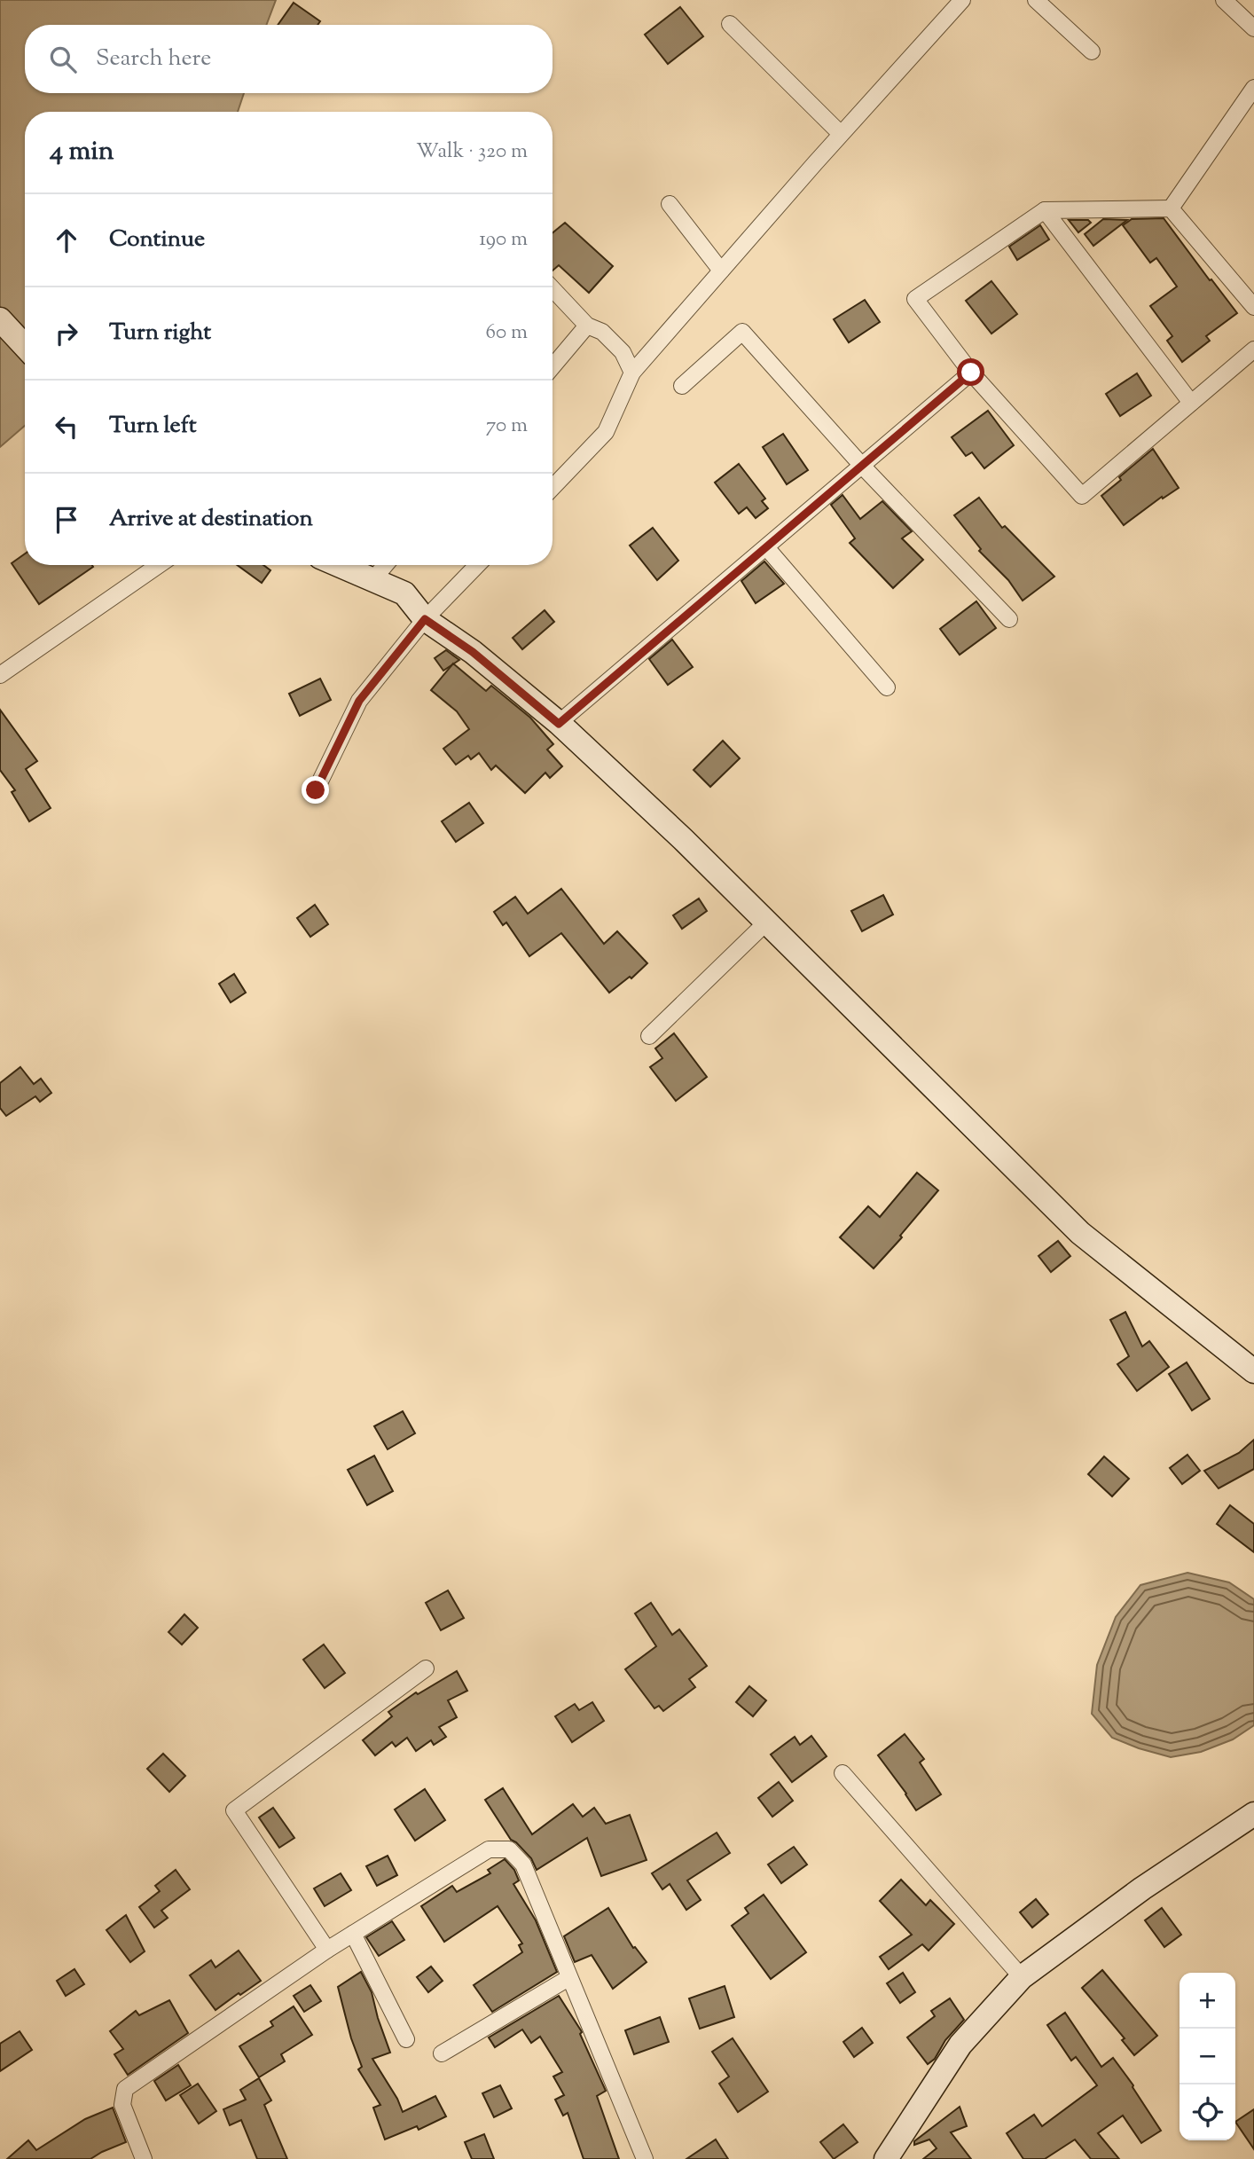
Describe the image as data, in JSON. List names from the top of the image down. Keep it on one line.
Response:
{"page":{"search":"Search here","heading":["4 min","Walk · 320 m"],"list":[["Continue","190 m"],["Turn right","60 m"],["Turn left","70 m"],"Arrive at destination"],"map_buttons":["+","−"]}}
